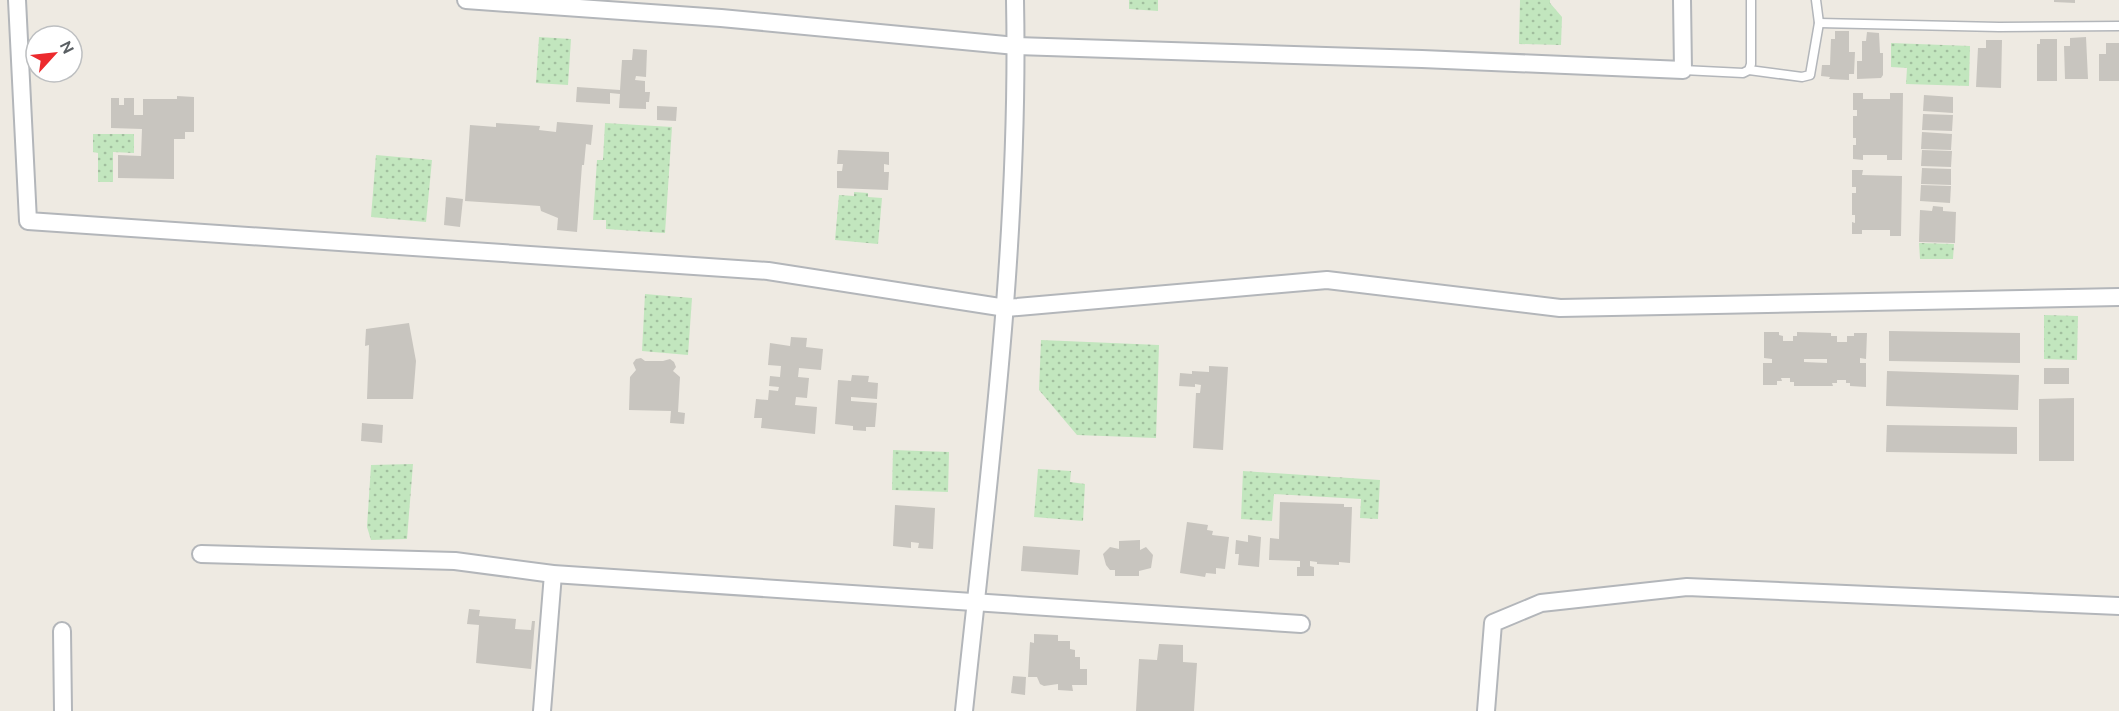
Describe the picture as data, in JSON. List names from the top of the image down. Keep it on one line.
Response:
{"north":"top right"}
